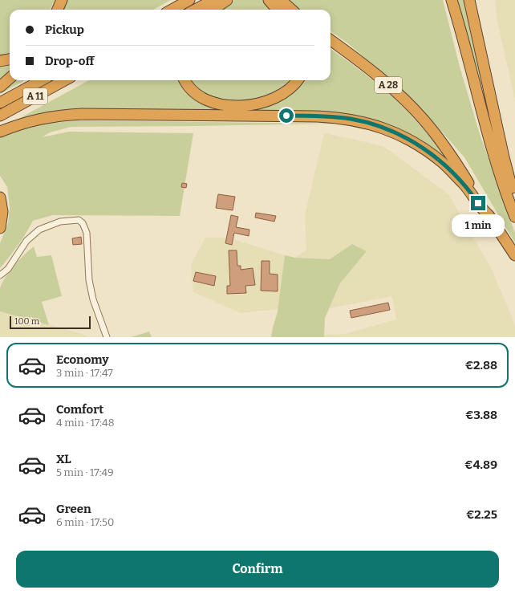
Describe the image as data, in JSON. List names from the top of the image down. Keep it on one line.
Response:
{"streets":{"highway":["A 28","A 11"]},"scale_bar":"100 m","page":{"banner":["Pickup","Drop-off"],"bubble":"1 min","scale":"100 m","list":[{"name":"Economy","note":"3 min · 17:47","value":"€2.88"},{"name":"Comfort","note":"4 min · 17:48","value":"€3.88"},{"name":"XL","note":"5 min · 17:49","value":"€4.89"},{"name":"Green","note":"6 min · 17:50","value":"€2.25"}],"buttons":"Confirm"}}
